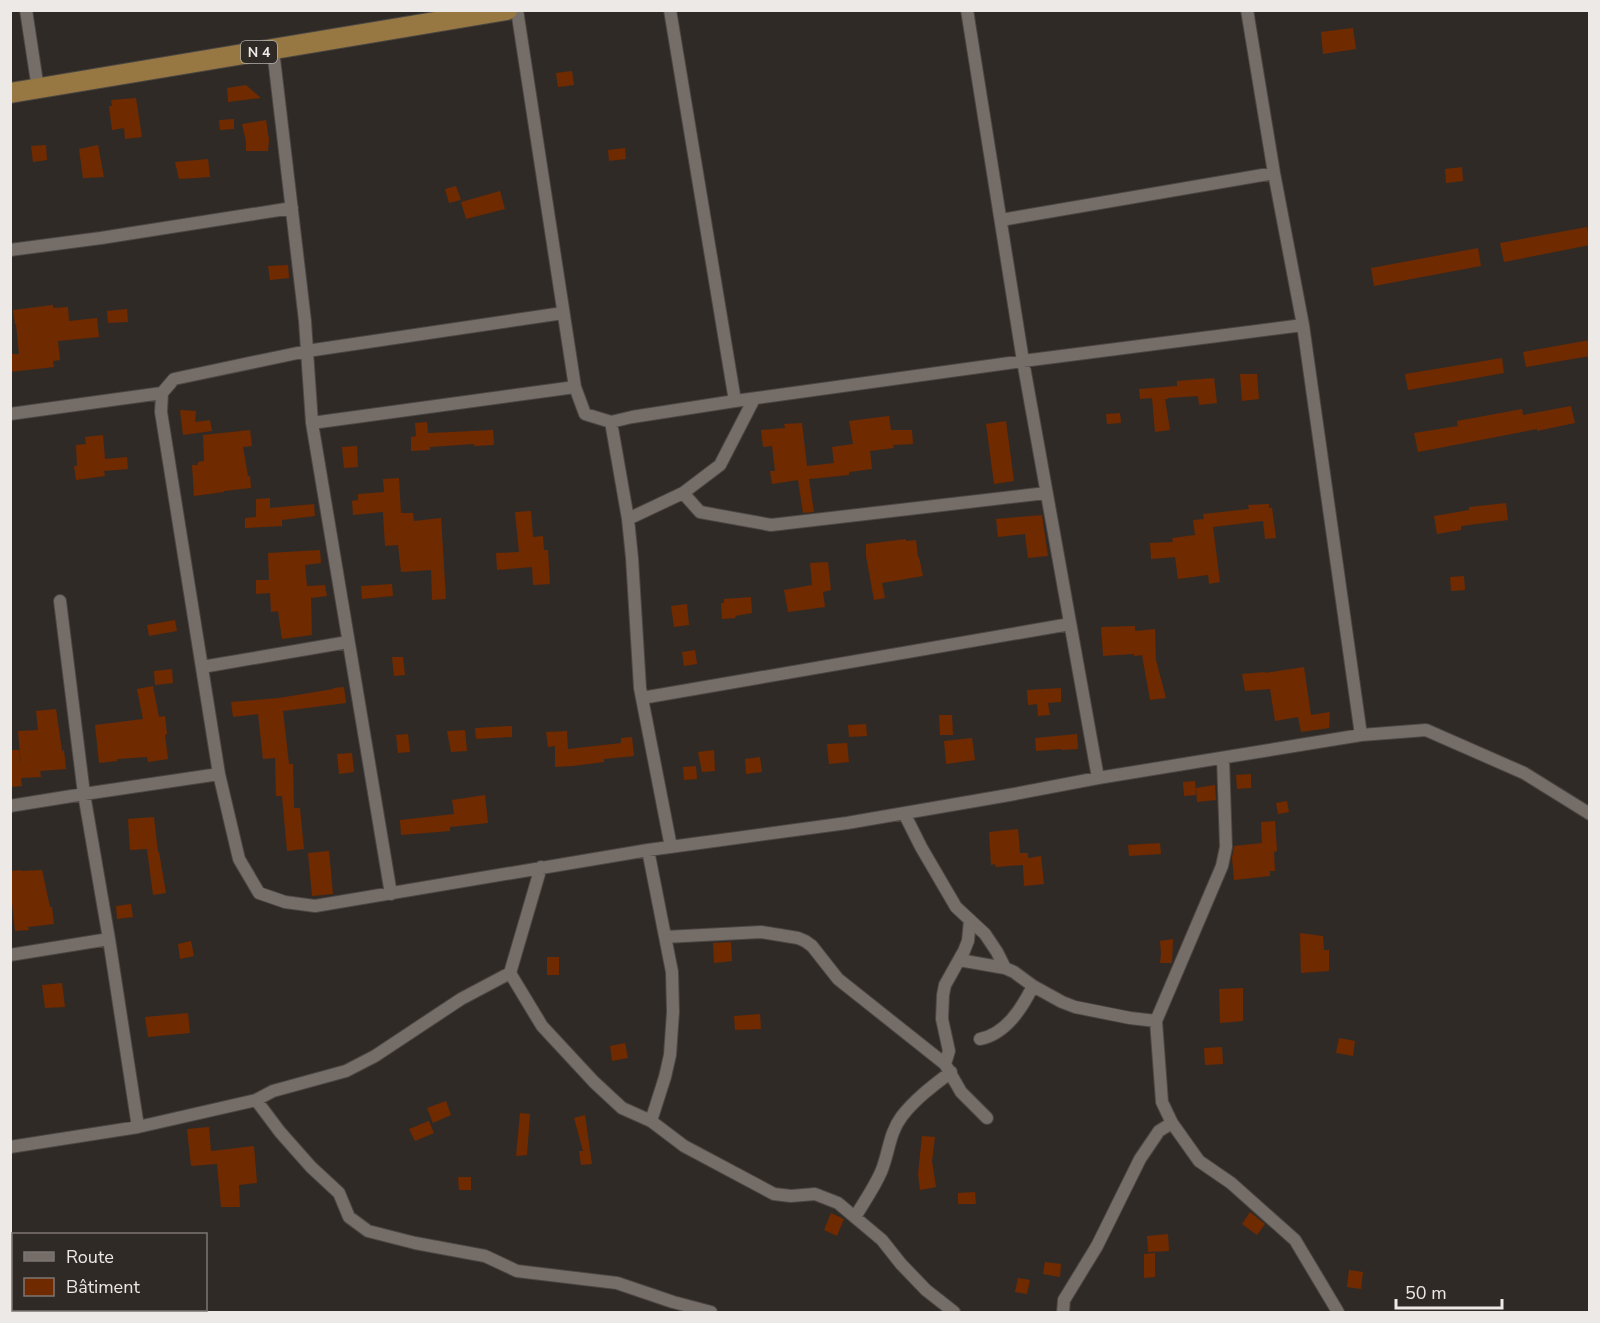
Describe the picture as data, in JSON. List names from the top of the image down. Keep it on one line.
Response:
{"streets":{"highway":["N 4"]},"legend":["Route","Bâtiment"],"scale_bar":"50 m"}
